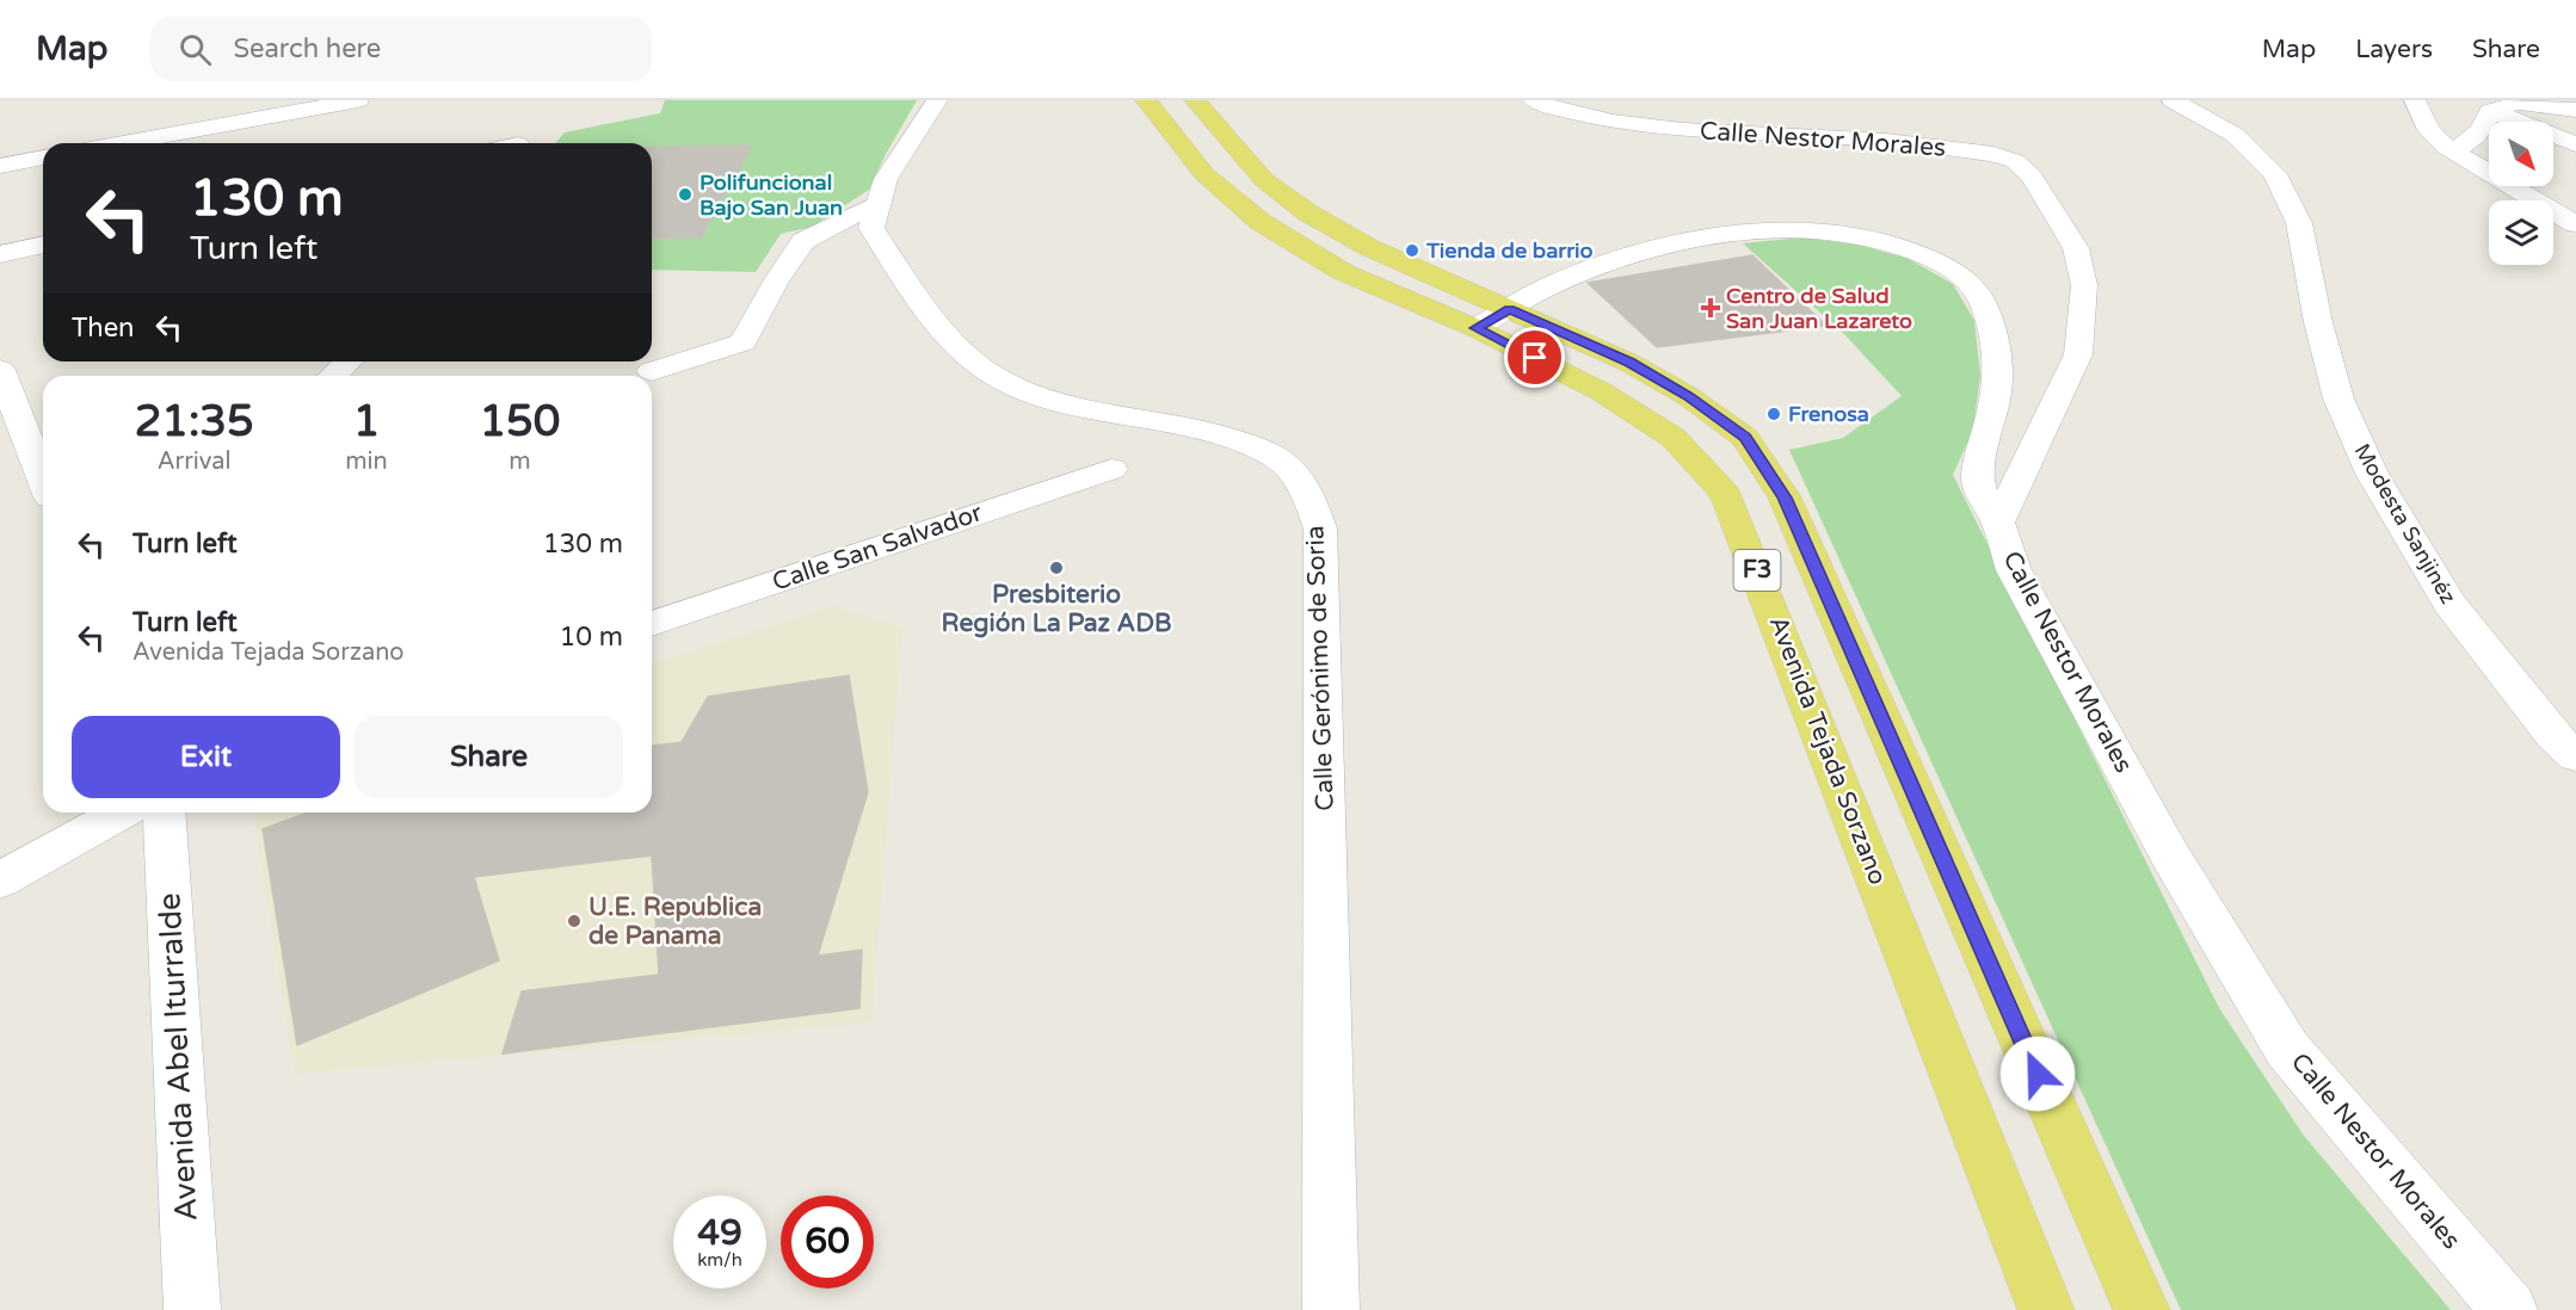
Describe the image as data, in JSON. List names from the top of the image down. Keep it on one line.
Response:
{"streets":{"main road":["F3","Avenida Tejada Sorzano"],"street":["Calle Nestor Morales","Modesta Sanjinéz","Calle San Salvador","Calle Gerónimo de Soria","Avenida Abel Iturralde"]},"places":{"other":["Polifuncional Bajo San Juan","Tienda de barrio","Frenosa","Presbiterio Región La Paz ADB","U.E. Republica de Panama"],"health":["Centro de Salud San Juan Lazareto"]},"north":"bottom right","page":{"header":"Map","search":"Search here","nav":["Map","Layers","Share"],"turn":["130 m","Turn left"],"then":"Then","eta":["21:35","Arrival","1","min","150","m"],"list":[{"name":"Turn left","value":"130 m"},{"name":"Turn left","note":"Avenida Tejada Sorzano","value":"10 m"}],"buttons":["Exit","Share"],"speed":"49 km/h","limit":"60"}}
